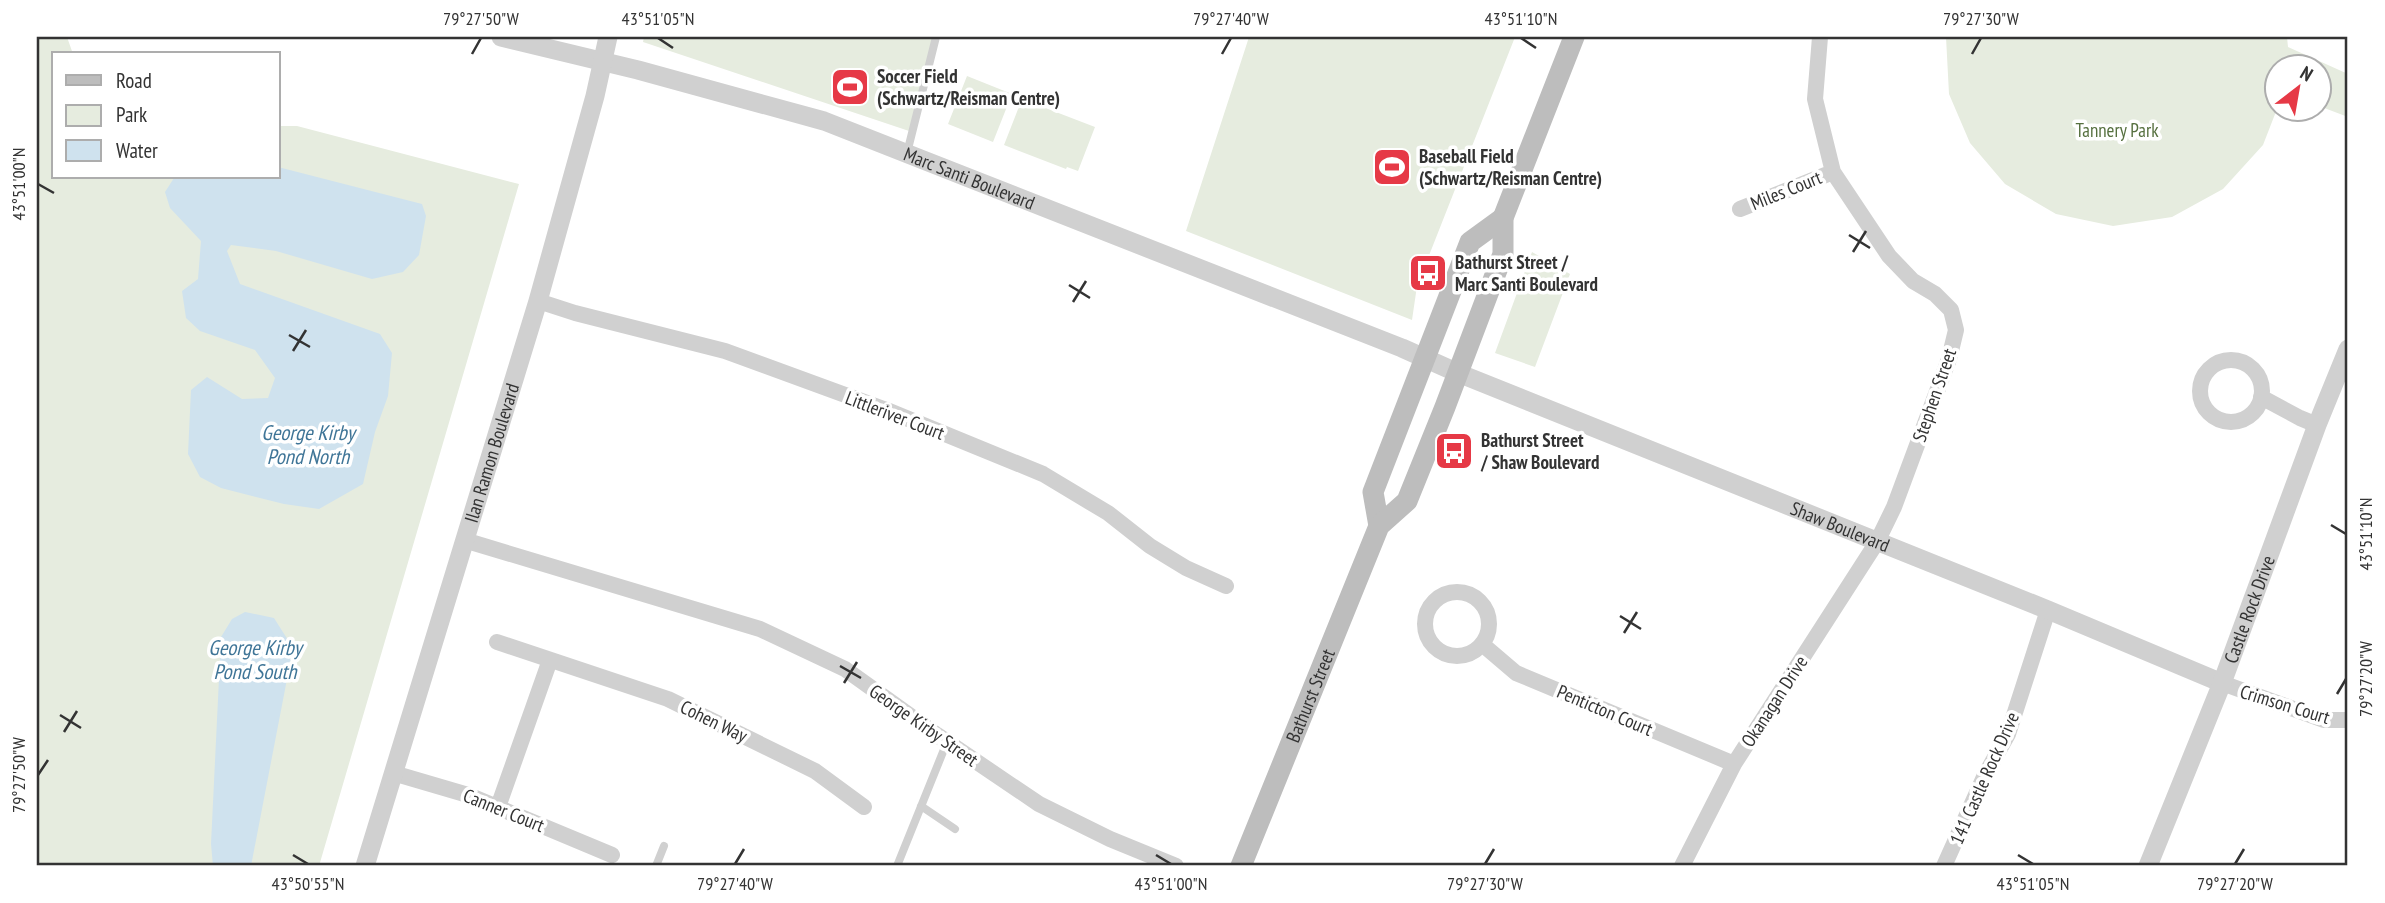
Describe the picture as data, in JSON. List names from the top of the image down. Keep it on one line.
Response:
{"streets":{"main road":["Bathurst Street"],"street":["Marc Santi Boulevard","Miles Court","Stephen Street","Littleriver Court","Ilan Ramon Boulevard","Shaw Boulevard","Castle Rock Drive","Okanagan Drive","Crimson Court","Penticton Court","Cohen Way","George Kirby Street","141 Castle Rock Drive","Canner Court"]},"crossings":[["Marc Santi Boulevard","Ilan Ramon Boulevard"],["Marc Santi Boulevard","Shaw Boulevard"],["Marc Santi Boulevard","Bathurst Street"],["Miles Court","Stephen Street"],["Stephen Street","Shaw Boulevard"],["Stephen Street","Okanagan Drive"],["Littleriver Court","Ilan Ramon Boulevard"],["Ilan Ramon Boulevard","George Kirby Street"],["Ilan Ramon Boulevard","Canner Court"],["Shaw Boulevard","Castle Rock Drive"],["Shaw Boulevard","Bathurst Street"],["Shaw Boulevard","Okanagan Drive"],["Shaw Boulevard","Crimson Court"],["Shaw Boulevard","141 Castle Rock Drive"],["Castle Rock Drive","Crimson Court"],["Okanagan Drive","Penticton Court"]],"water":["George Kirby Pond North","George Kirby Pond South"],"parks":["Tannery Park"],"places":{"sports":["Soccer Field (Schwartz/Reisman Centre)","Baseball Field (Schwartz/Reisman Centre)"],"bus stop":["Bathurst Street / Marc Santi Boulevard","Bathurst Street / Shaw Boulevard"]},"legend":["Road","Park","Water"],"north":"top right","coordinates":["79°27'50\"W","43°51'05\"N","79°27'40\"W","43°51'10\"N","79°27'30\"W","43°51'00\"N","79°27'20\"W","43°50'55\"N"]}
